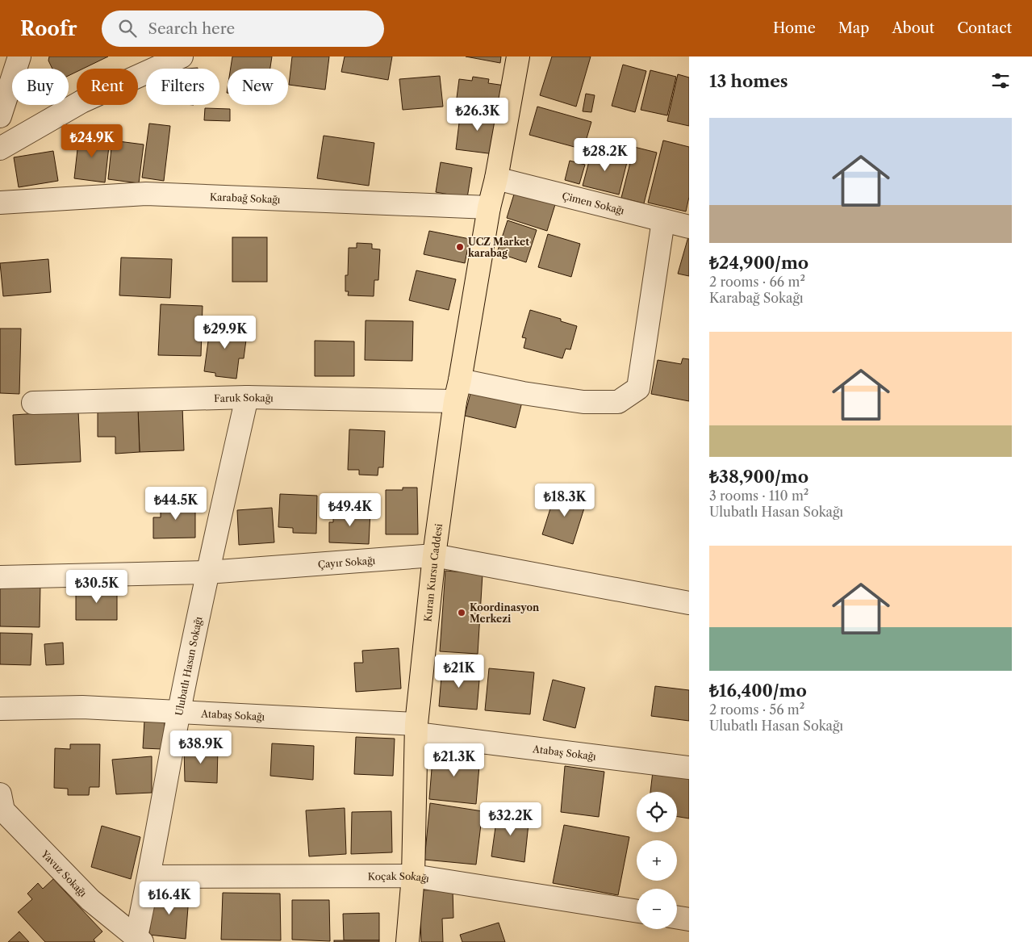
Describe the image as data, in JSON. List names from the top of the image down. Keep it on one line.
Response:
{"streets":{"main road":["Kuran Kursu Caddesi"],"street":["Karabağ Sokağı","Çimen Sokağı","Faruk Sokağı","Çayır Sokağı","Ulubatlı Hasan Sokağı","Atabaş Sokağı","Yavuz Sokağı","Koçak Sokağı"]},"crossings":[["Karabağ Sokağı","Kuran Kursu Caddesi"],["Çimen Sokağı","Kuran Kursu Caddesi"],["Faruk Sokağı","Kuran Kursu Caddesi"],["Faruk Sokağı","Ulubatlı Hasan Sokağı"],["Çayır Sokağı","Kuran Kursu Caddesi"],["Çayır Sokağı","Ulubatlı Hasan Sokağı"],["Kuran Kursu Caddesi","Atabaş Sokağı"],["Kuran Kursu Caddesi","Koçak Sokağı"],["Ulubatlı Hasan Sokağı","Atabaş Sokağı"],["Ulubatlı Hasan Sokağı","Yavuz Sokağı"],["Ulubatlı Hasan Sokağı","Koçak Sokağı"]],"places":["UCZ Market karabag","Koordinasyon Merkezi"],"page":{"header":"Roofr","search":"Search here","nav":["Home","Map","About","Contact"],"heading":"13 homes","chip":["Buy","Rent","Filters","New"],"price":["₺26.3K","₺24.9K","₺28.2K","₺29.9K","₺18.3K","₺44.5K","₺49.4K","₺30.5K","₺21K","₺38.9K","₺21.3K","₺32.2K","₺16.4K"],"list":[{"name":"₺24,900/mo","note":"2 rooms · 66 m² · Karabağ Sokağı"},{"name":"₺38,900/mo","note":"3 rooms · 110 m² · Ulubatlı Hasan Sokağı"},{"name":"₺16,400/mo","note":"2 rooms · 56 m² · Ulubatlı Hasan Sokağı"}],"map_buttons":["+","−"]}}
